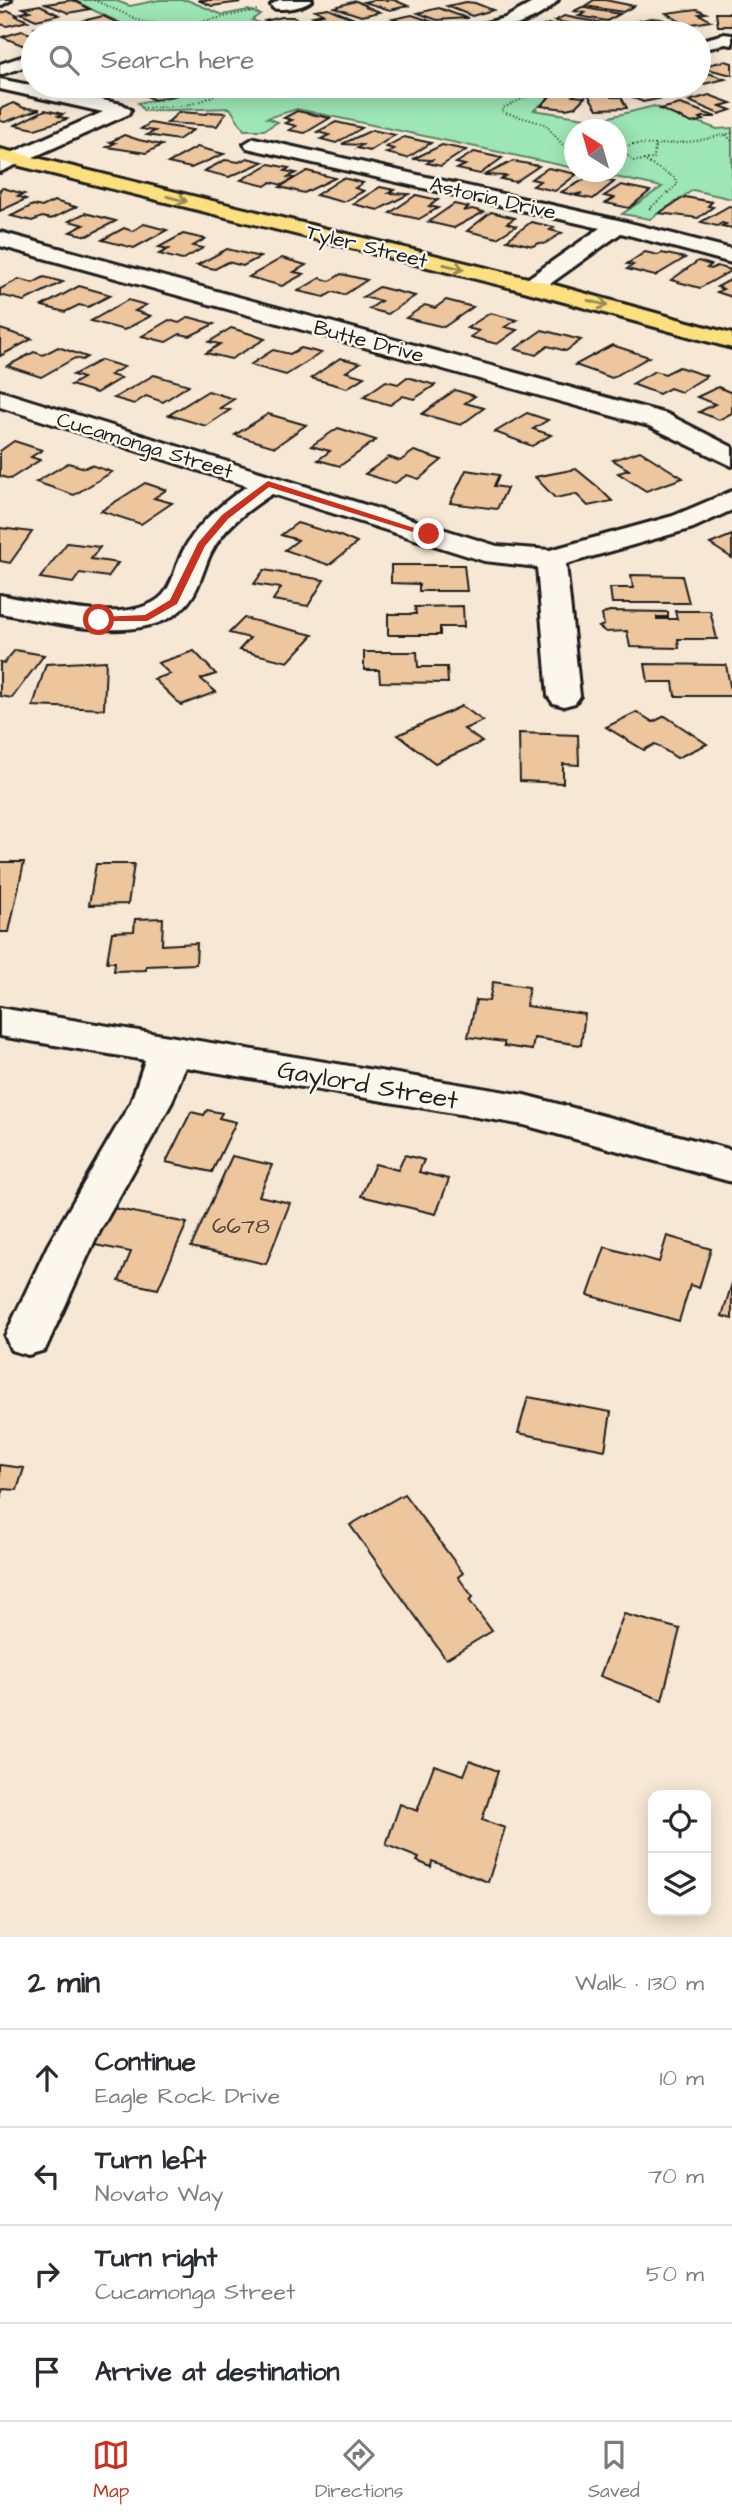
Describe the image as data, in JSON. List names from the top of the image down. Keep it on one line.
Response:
{"streets":{"main road":["Tyler Street"],"street":["Astoria Drive","Butte Drive","Cucamonga Street","Gaylord Street"]},"house_numbers":["6678"],"north":"top left","page":{"search":"Search here","heading":["2 min","Walk · 130 m"],"list":[["Continue","Eagle Rock Drive","10 m"],["Turn left","Novato Way","70 m"],["Turn right","Cucamonga Street","50 m"],"Arrive at destination"],"nav":["Map","Directions","Saved"]}}
